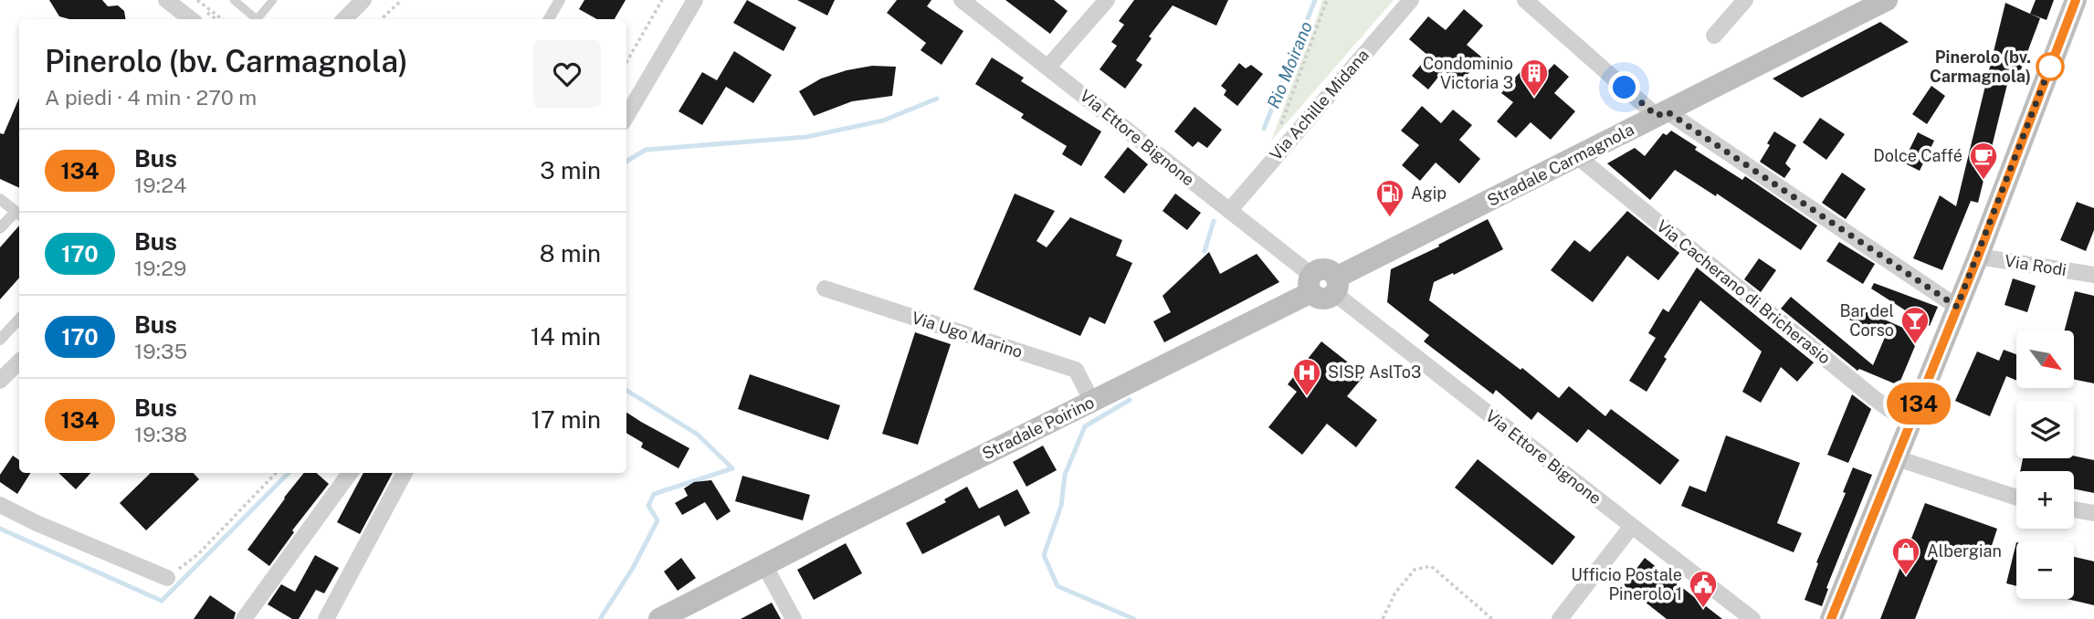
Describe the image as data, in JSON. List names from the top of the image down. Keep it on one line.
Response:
{"streets":{"main road":["Stradale Carmagnola","Stradale Poirino"],"street":["Via Achille Midana","Via Ettore Bignone","Via Rodi","Via Cacherano di Bricherasio","Via Ugo Marino"]},"crossings":[["Via Achille Midana","Via Ettore Bignone"],["Via Ettore Bignone","Stradale Carmagnola"],["Via Ettore Bignone","Stradale Poirino"],["Stradale Carmagnola","Via Cacherano di Bricherasio"],["Via Ugo Marino","Stradale Poirino"]],"water":["Rio Moirano"],"places":{"other":["Pinerolo (bv. Carmagnola)"],"building":["Condominio Victoria 3"],"cafe":["Dolce Caffé"],"fuel station":["Agip"],"bar":["Bar del Corso"],"hospital":["SISP AslTo3"],"shop":["Albergian"],"public building":["Ufficio Postale Pinerolo 1"]},"lines":["bus line 134"],"north":"bottom right","page":{"on_map":"134","heading":["Pinerolo (bv. Carmagnola)","A piedi · 4 min · 270 m"],"list":[{"mark":"134","name":"Bus","note":"19:24","value":"3 min"},{"mark":"170","name":"Bus","note":"19:29","value":"8 min"},{"mark":"170","name":"Bus","note":"19:35","value":"14 min"},{"mark":"134","name":"Bus","note":"19:38","value":"17 min"}],"map_buttons":["+","−"]}}
